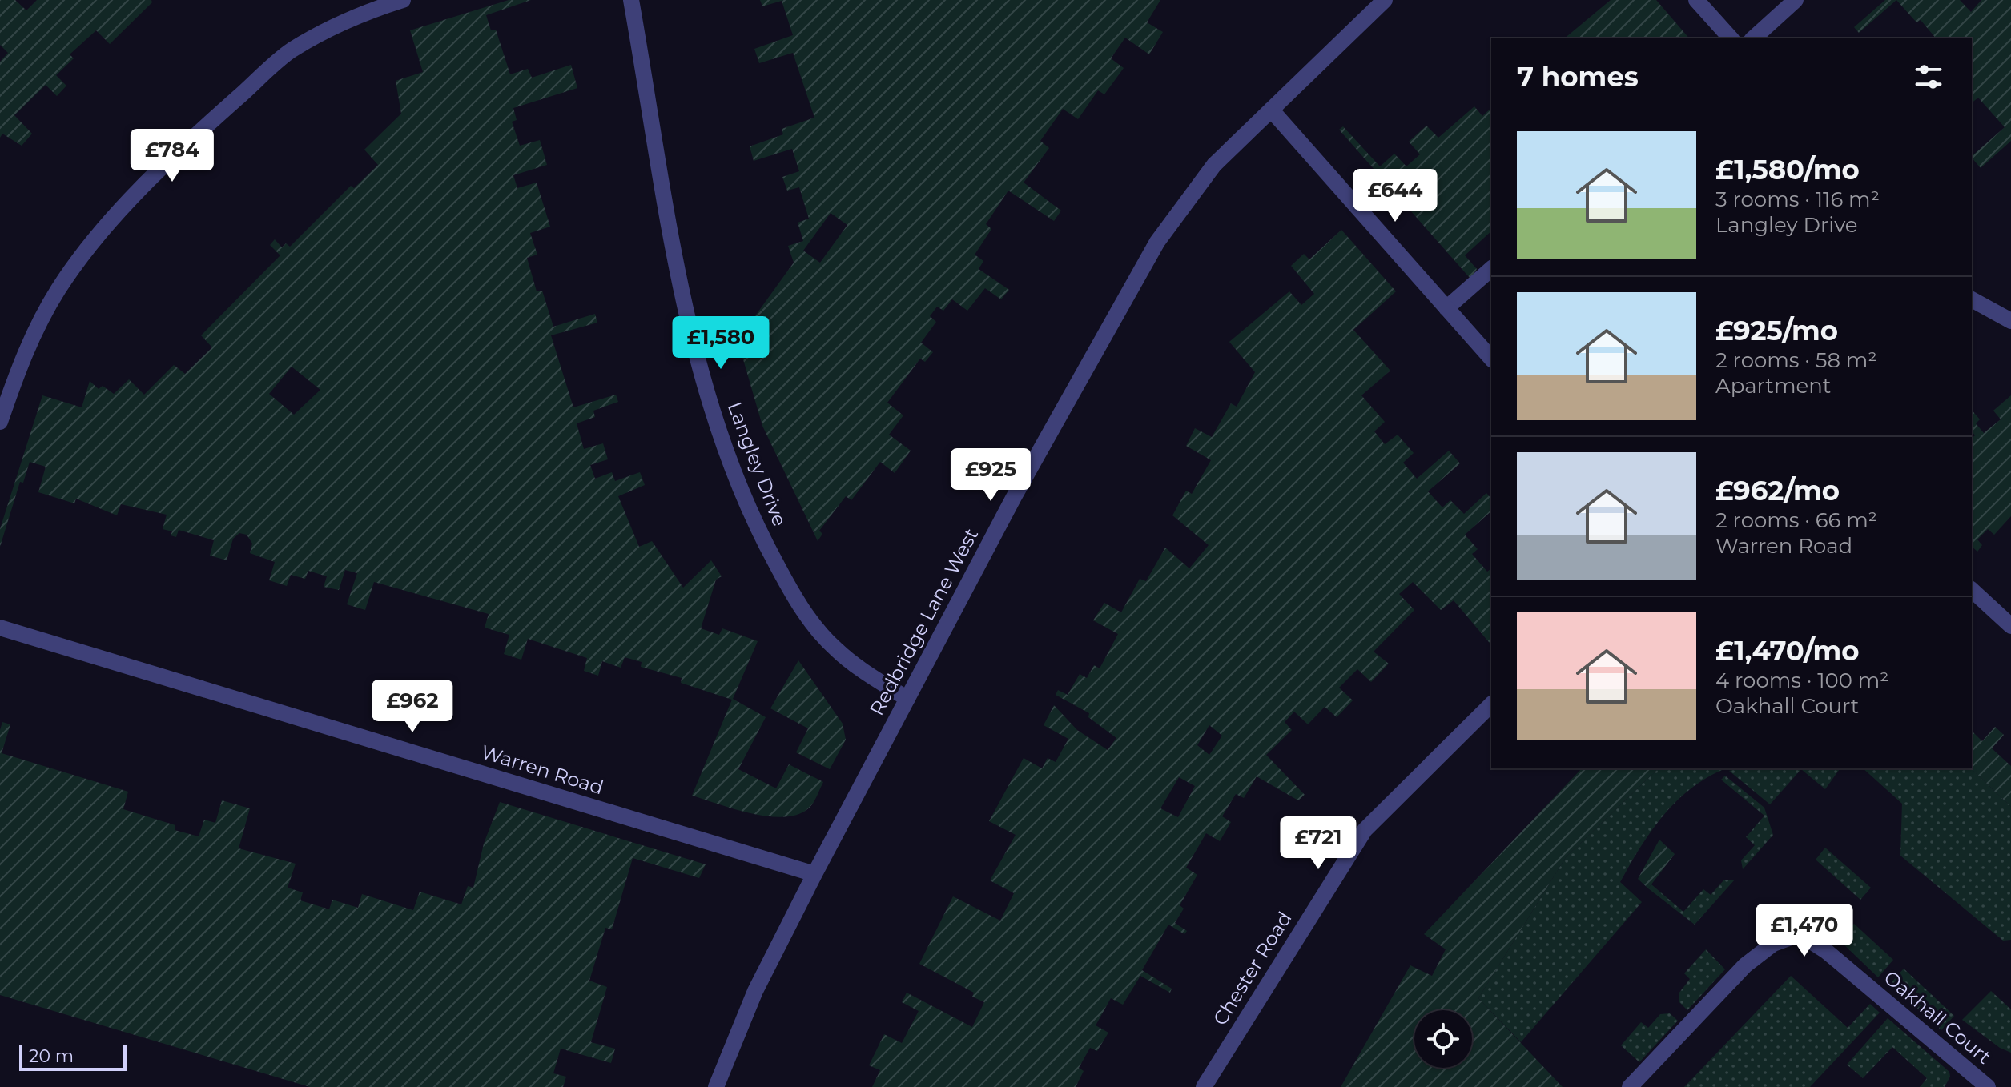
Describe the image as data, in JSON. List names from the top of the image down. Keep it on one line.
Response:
{"streets":{"street":["Langley Drive","Redbridge Lane West","Warren Road","Chester Road","Oakhall Court"]},"crossings":[["Langley Drive","Redbridge Lane West"],["Redbridge Lane West","Warren Road"]],"scale_bar":"20 m","page":{"heading":"7 homes","list":[{"name":"£1,580/mo","note":"3 rooms · 116 m² · Langley Drive"},{"name":"£925/mo","note":"2 rooms · 58 m² · Apartment"},{"name":"£962/mo","note":"2 rooms · 66 m² · Warren Road"},{"name":"£1,470/mo","note":"4 rooms · 100 m² · Oakhall Court"}],"price":["£784","£644","£1,580","£925","£962","£721","£1,470"],"scale":"20 m"}}
